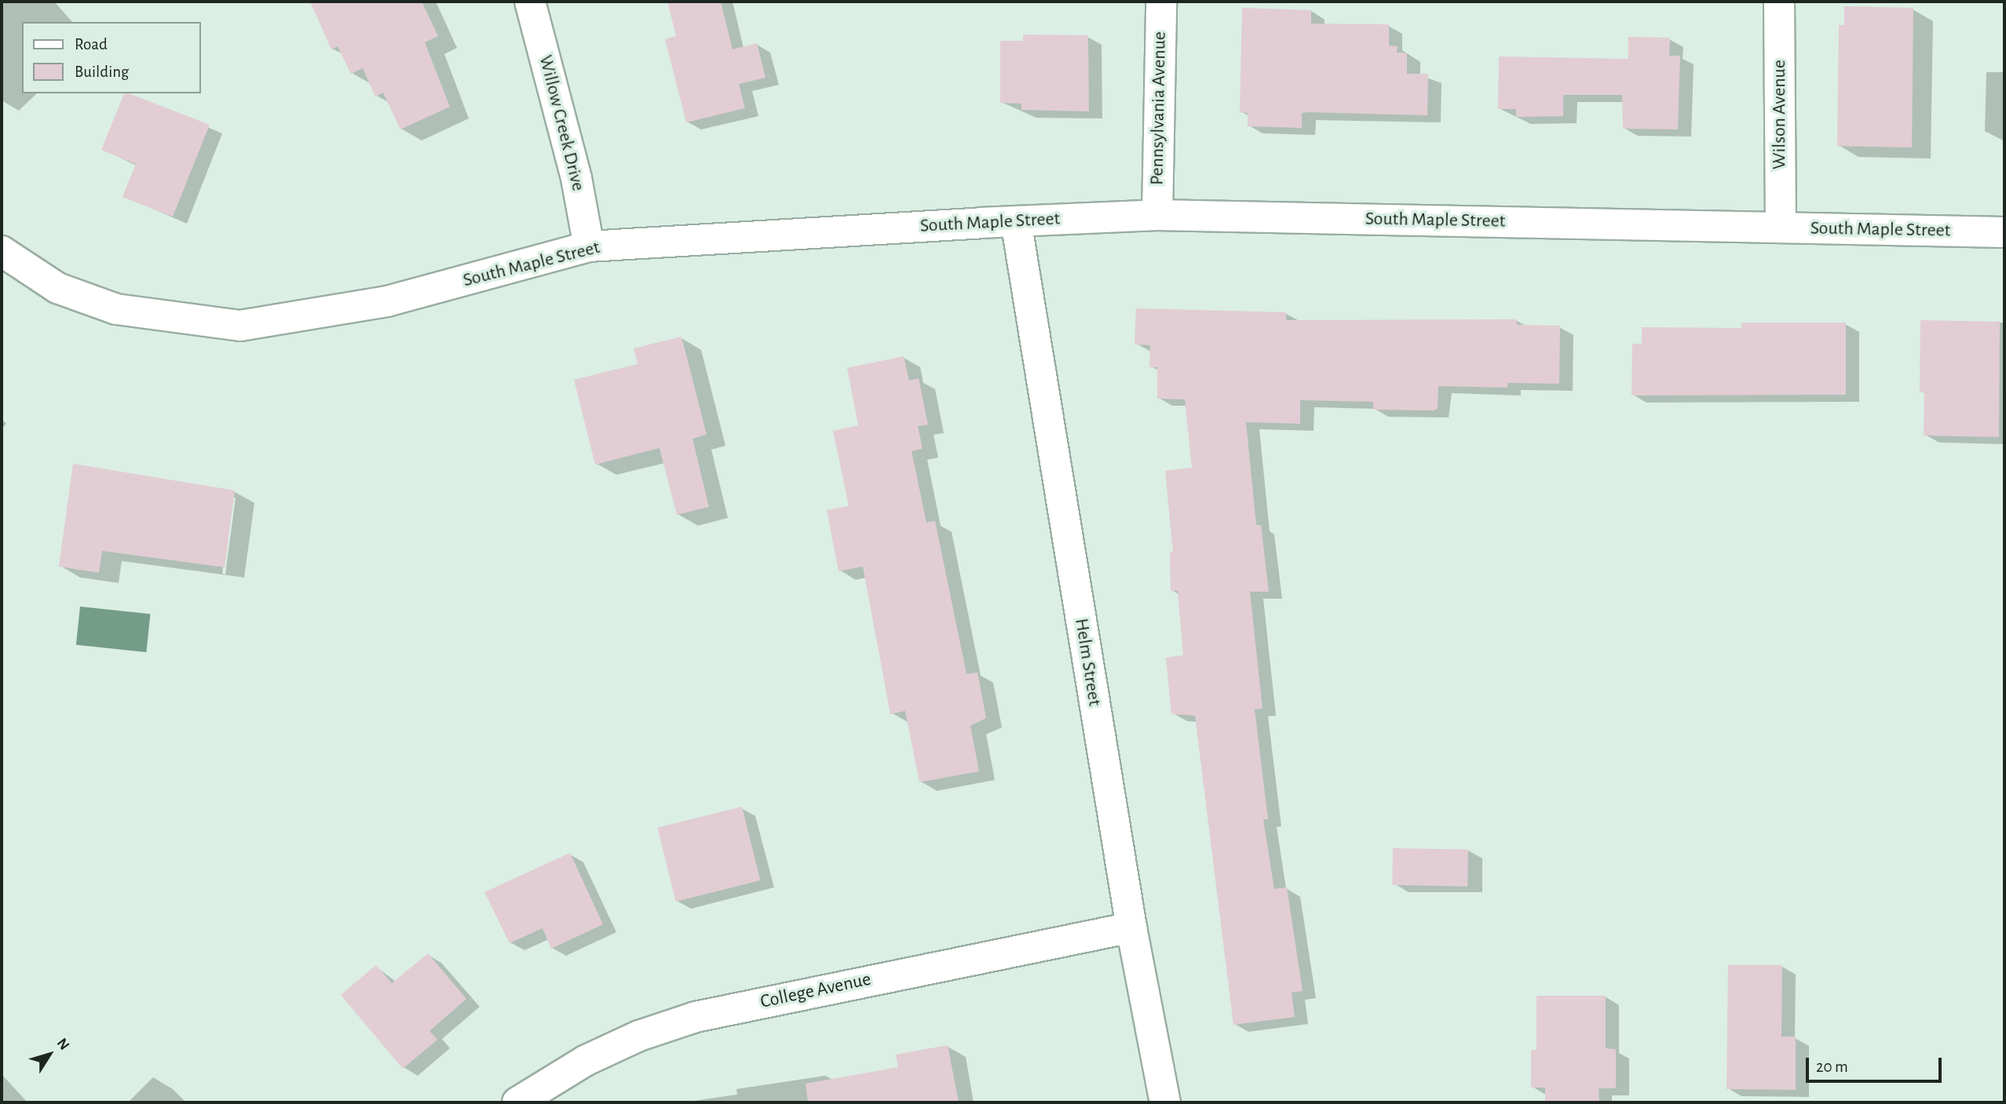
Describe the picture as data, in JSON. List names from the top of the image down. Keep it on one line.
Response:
{"streets":{"street":["Pennsylvania Avenue","Wilson Avenue","Willow Creek Drive","South Maple Street","Helm Street","College Avenue"]},"crossings":[["Pennsylvania Avenue","South Maple Street"],["Wilson Avenue","South Maple Street"],["Willow Creek Drive","South Maple Street"],["South Maple Street","Helm Street"],["Helm Street","College Avenue"]],"legend":["Road","Building"],"scale_bar":"20 m","north":"top right"}
